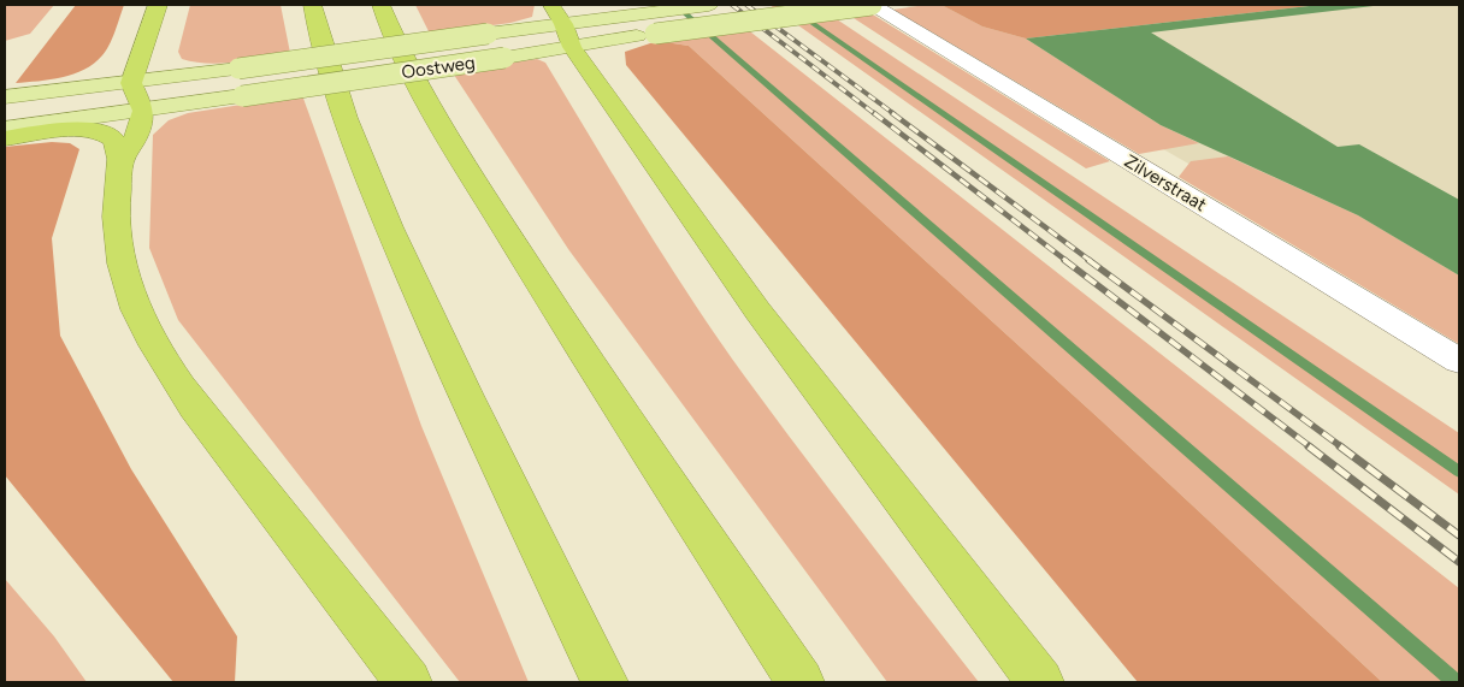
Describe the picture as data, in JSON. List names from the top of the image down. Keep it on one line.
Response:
{"streets":{"main road":["Oostweg"],"street":["Zilverstraat"]},"crossings":[["Oostweg","Zilverstraat"]]}
